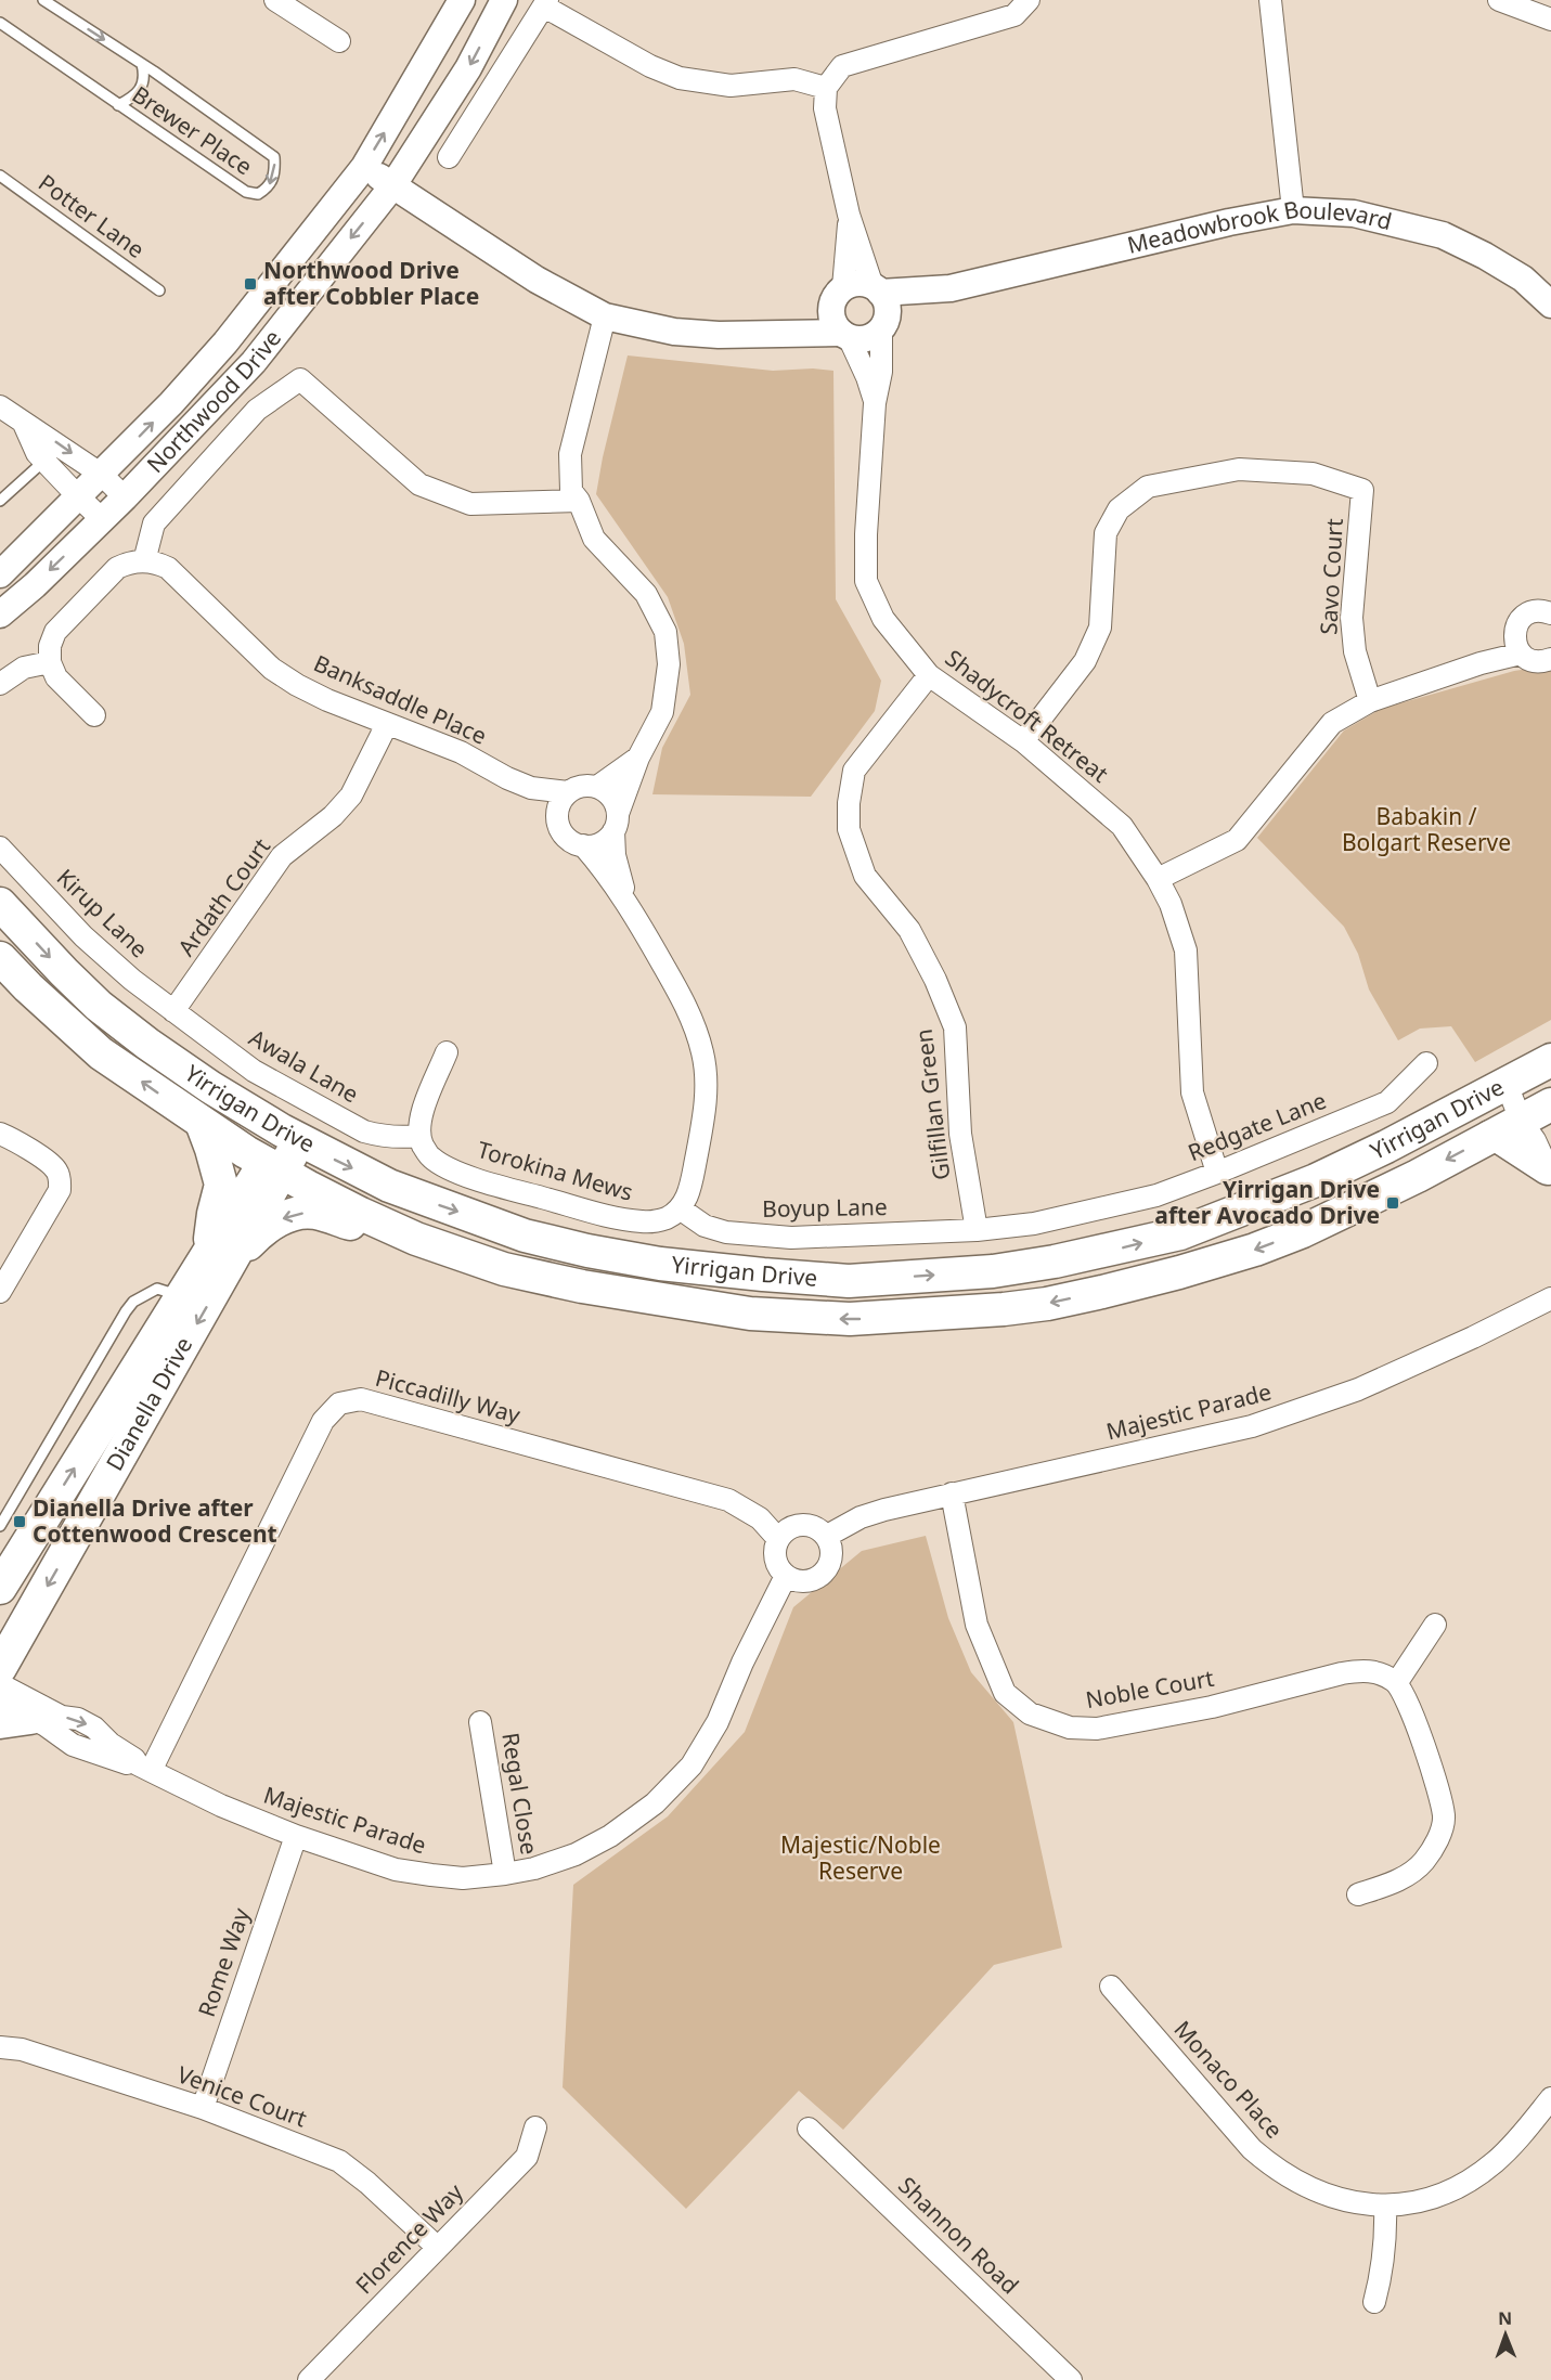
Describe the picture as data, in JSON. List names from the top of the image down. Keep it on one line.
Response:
{"streets":{"main road":["Yirrigan Drive","Dianella Drive"],"street":["Meadowbrook Boulevard","Northwood Drive","Savo Court","Banksaddle Place","Shadycroft Retreat","Ardath Court","Kirup Lane","Awala Lane","Gilfillan Green","Redgate Lane","Torokina Mews","Boyup Lane","Piccadilly Way","Majestic Parade","Noble Court","Regal Close","Rome Way","Monaco Place","Venice Court","Shannon Road","Florence Way"],"lane":["Brewer Place","Potter Lane"]},"crossings":[["Meadowbrook Boulevard","Northwood Drive"],["Meadowbrook Boulevard","Shadycroft Retreat"],["Savo Court","Shadycroft Retreat"],["Banksaddle Place","Ardath Court"],["Shadycroft Retreat","Gilfillan Green"],["Shadycroft Retreat","Redgate Lane"],["Ardath Court","Kirup Lane"],["Ardath Court","Awala Lane"],["Kirup Lane","Awala Lane"],["Awala Lane","Torokina Mews"],["Gilfillan Green","Redgate Lane"],["Gilfillan Green","Boyup Lane"],["Yirrigan Drive","Dianella Drive"],["Redgate Lane","Boyup Lane"],["Torokina Mews","Boyup Lane"],["Piccadilly Way","Majestic Parade"],["Majestic Parade","Noble Court"],["Majestic Parade","Regal Close"],["Majestic Parade","Rome Way"],["Rome Way","Venice Court"],["Venice Court","Florence Way"]],"parks":["Babakin / Bolgart Reserve","Majestic/Noble Reserve"],"places":{"transit":["Northwood Drive after Cobbler Place","Yirrigan Drive after Avocado Drive","Dianella Drive after Cottenwood Crescent"]},"north":"top"}
